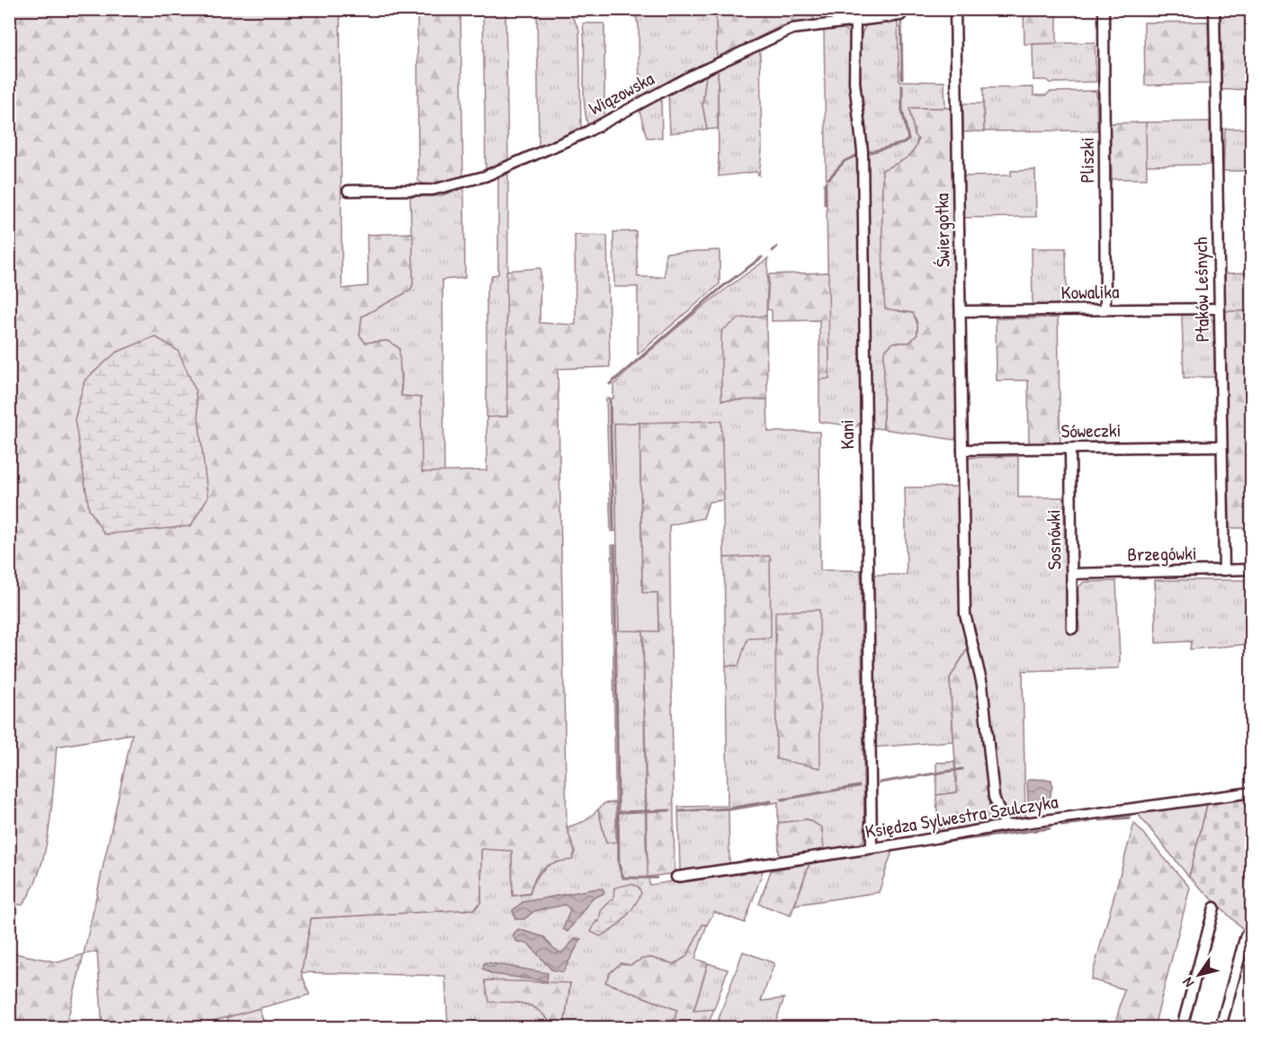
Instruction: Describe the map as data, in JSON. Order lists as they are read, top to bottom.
{
  "streets": {
    "street": [
      "Wiązowska",
      "Pliszki",
      "Świergotka",
      "Ptaków Leśnych",
      "Kowalika",
      "Sóweczki",
      "Kani",
      "Sosnówki",
      "Brzegówki",
      "Księdza Sylwestra Szulczyka"
    ]
  },
  "crossings": [
    ["Wiązowska", "Kani"],
    ["Pliszki", "Kowalika"],
    ["Świergotka", "Kowalika"],
    ["Świergotka", "Sóweczki"],
    ["Świergotka", "Księdza Sylwestra Szulczyka"],
    ["Ptaków Leśnych", "Kowalika"],
    ["Ptaków Leśnych", "Sóweczki"],
    ["Ptaków Leśnych", "Brzegówki"],
    ["Sóweczki", "Sosnówki"],
    ["Kani", "Księdza Sylwestra Szulczyka"],
    ["Sosnówki", "Brzegówki"]
  ],
  "north": "bottom left"
}
